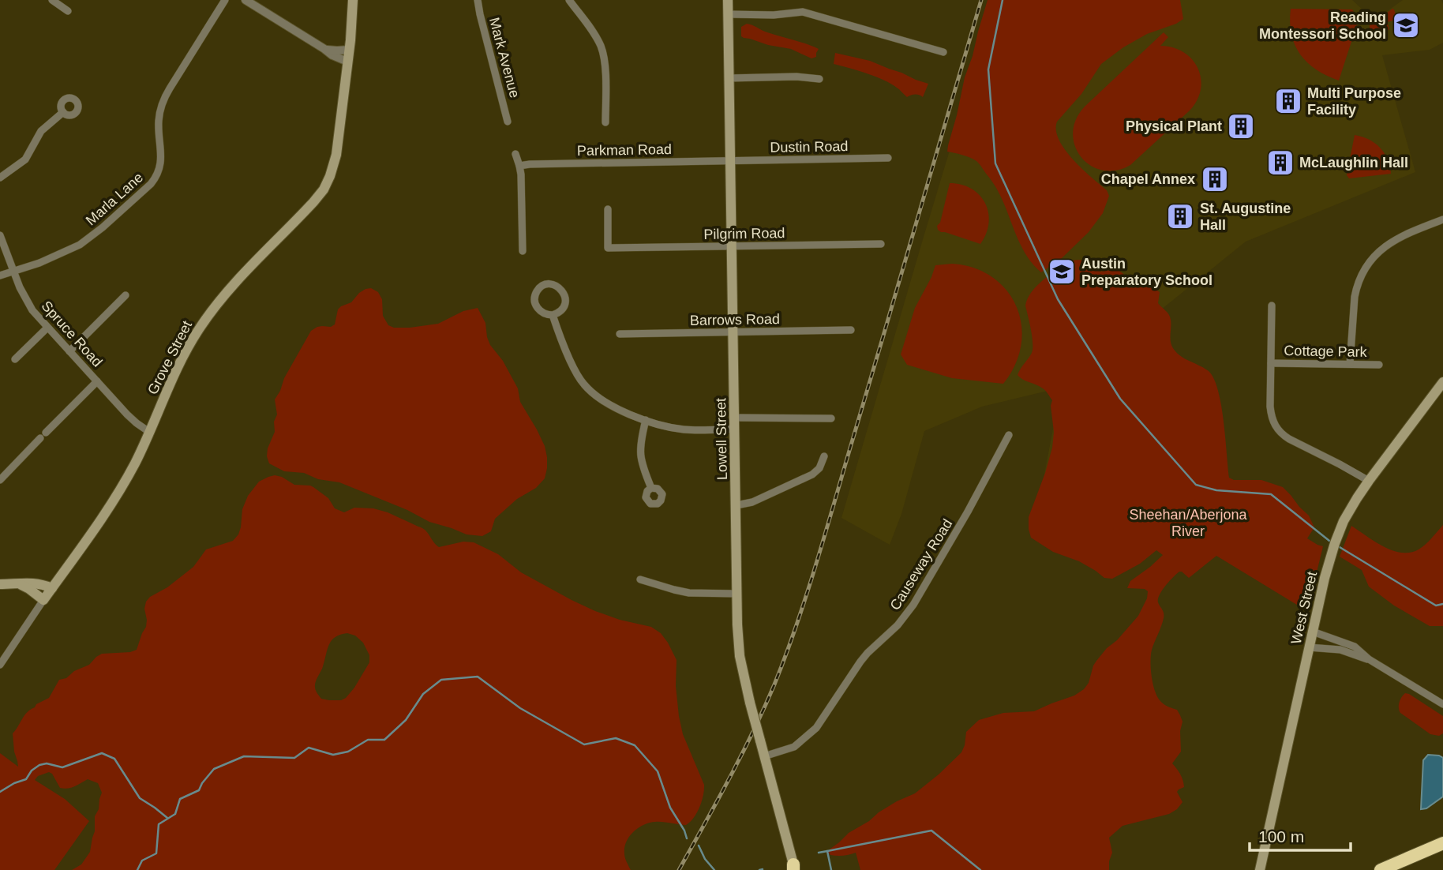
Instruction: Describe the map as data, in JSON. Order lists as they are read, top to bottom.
{
  "streets": {
    "main road": ["Grove Street", "Lowell Street", "West Street"],
    "street": [
      "Mark Avenue",
      "Dustin Road",
      "Parkman Road",
      "Marla Lane",
      "Pilgrim Road",
      "Barrows Road",
      "Spruce Road",
      "Cottage Park",
      "Causeway Road"
    ]
  },
  "crossings": [
    ["Dustin Road", "Parkman Road"],
    ["Dustin Road", "Lowell Street"],
    ["Parkman Road", "Lowell Street"],
    ["Marla Lane", "Spruce Road"],
    ["Pilgrim Road", "Lowell Street"],
    ["Barrows Road", "Lowell Street"],
    ["Spruce Road", "Grove Street"],
    ["Lowell Street", "Causeway Road"]
  ],
  "parks": ["Sheehan/Aberjona River"],
  "places": {
    "school or university": ["Reading Montessori School", "Austin Preparatory School"],
    "building": [
      "Multi Purpose Facility",
      "Physical Plant",
      "McLaughlin Hall",
      "Chapel Annex",
      "St. Augustine Hall"
    ]
  },
  "scale_bar": "100 m"
}
